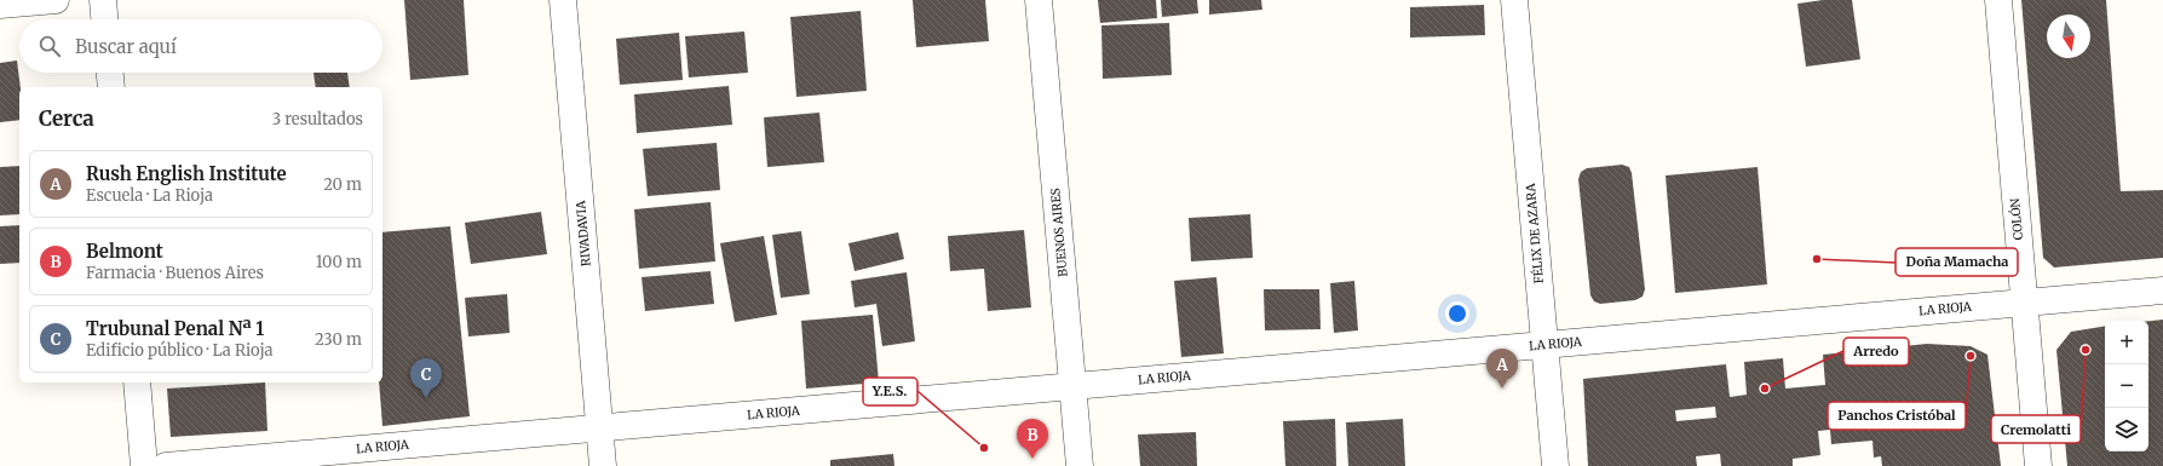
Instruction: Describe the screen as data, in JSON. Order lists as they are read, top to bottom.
{
  "streets": {
    "street": [
      "COLÓN",
      "BUENOS AIRES",
      "RIVADAVIA",
      "FÉLIX DE AZARA",
      "LA RIOJA"
    ]
  },
  "crossings": [
    ["COLÓN", "LA RIOJA"],
    ["BUENOS AIRES", "LA RIOJA"],
    ["RIVADAVIA", "LA RIOJA"],
    ["FÉLIX DE AZARA", "LA RIOJA"]
  ],
  "places": [
    "Doña Mamacha",
    "Cremolatti",
    "Panchos Cristóbal",
    "Arredo",
    "Y.E.S."
  ],
  "north": "bottom",
  "page": {
    "search": "Buscar aquí",
    "heading": ["Cerca", "3 resultados"],
    "list": [
      {
        "mark": "A",
        "name": "Rush English Institute",
        "note": "Escuela · La Rioja",
        "value": "20 m"
      },
      {
        "mark": "B",
        "name": "Belmont",
        "note": "Farmacia · Buenos Aires",
        "value": "100 m"
      },
      {
        "mark": "C",
        "name": "Trubunal Penal Nª 1",
        "note": "Edificio público · La Rioja",
        "value": "230 m"
      }
    ],
    "map_buttons": ["+", "−"],
    "pins": ["A", "C", "B"]
  }
}
